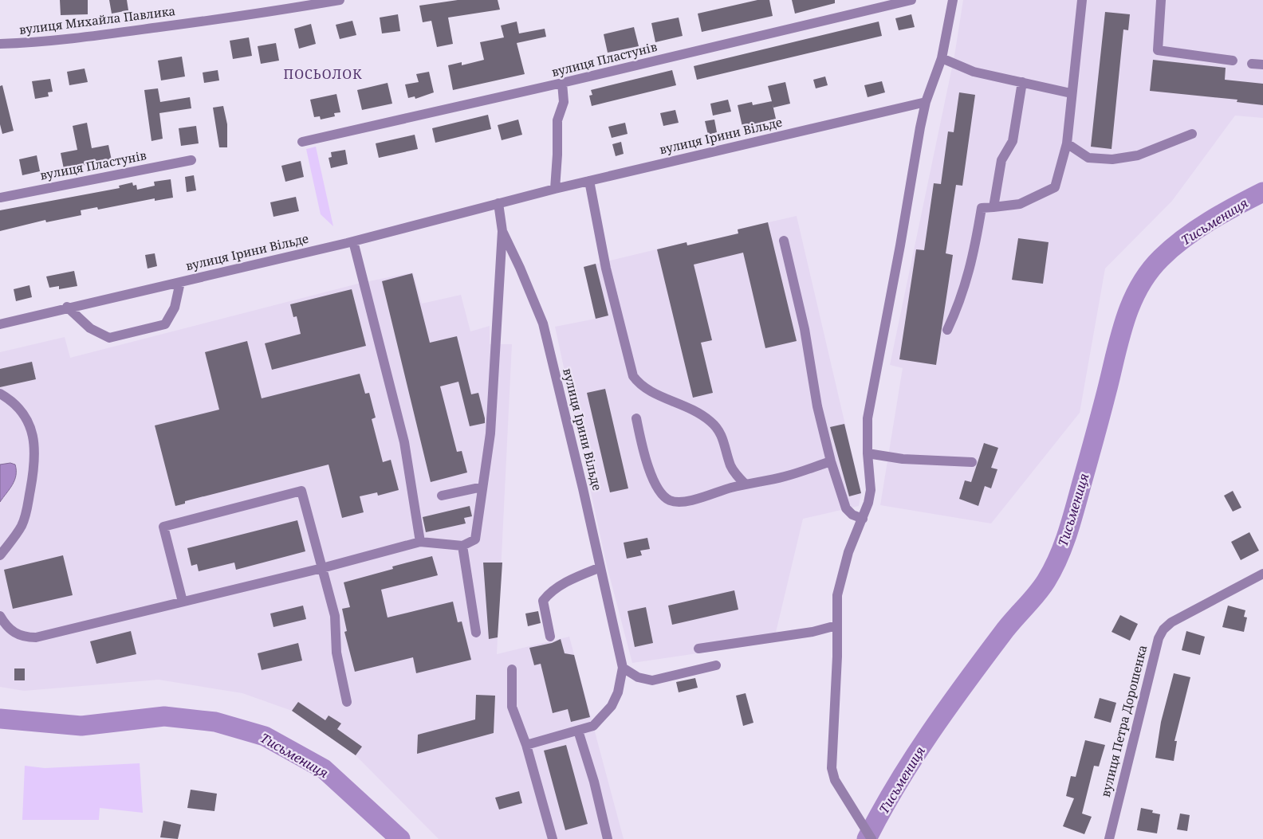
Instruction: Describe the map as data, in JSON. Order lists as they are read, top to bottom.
{
  "streets": {
    "street": [
      "вулиця Михайла Павлика",
      "вулиця Пластунів",
      "вулиця Ірини Вільде",
      "вулиця Петра Дорошенка"
    ]
  },
  "districts": ["ПОСЬОЛОК"],
  "water": ["Тисьмениця"]
}
